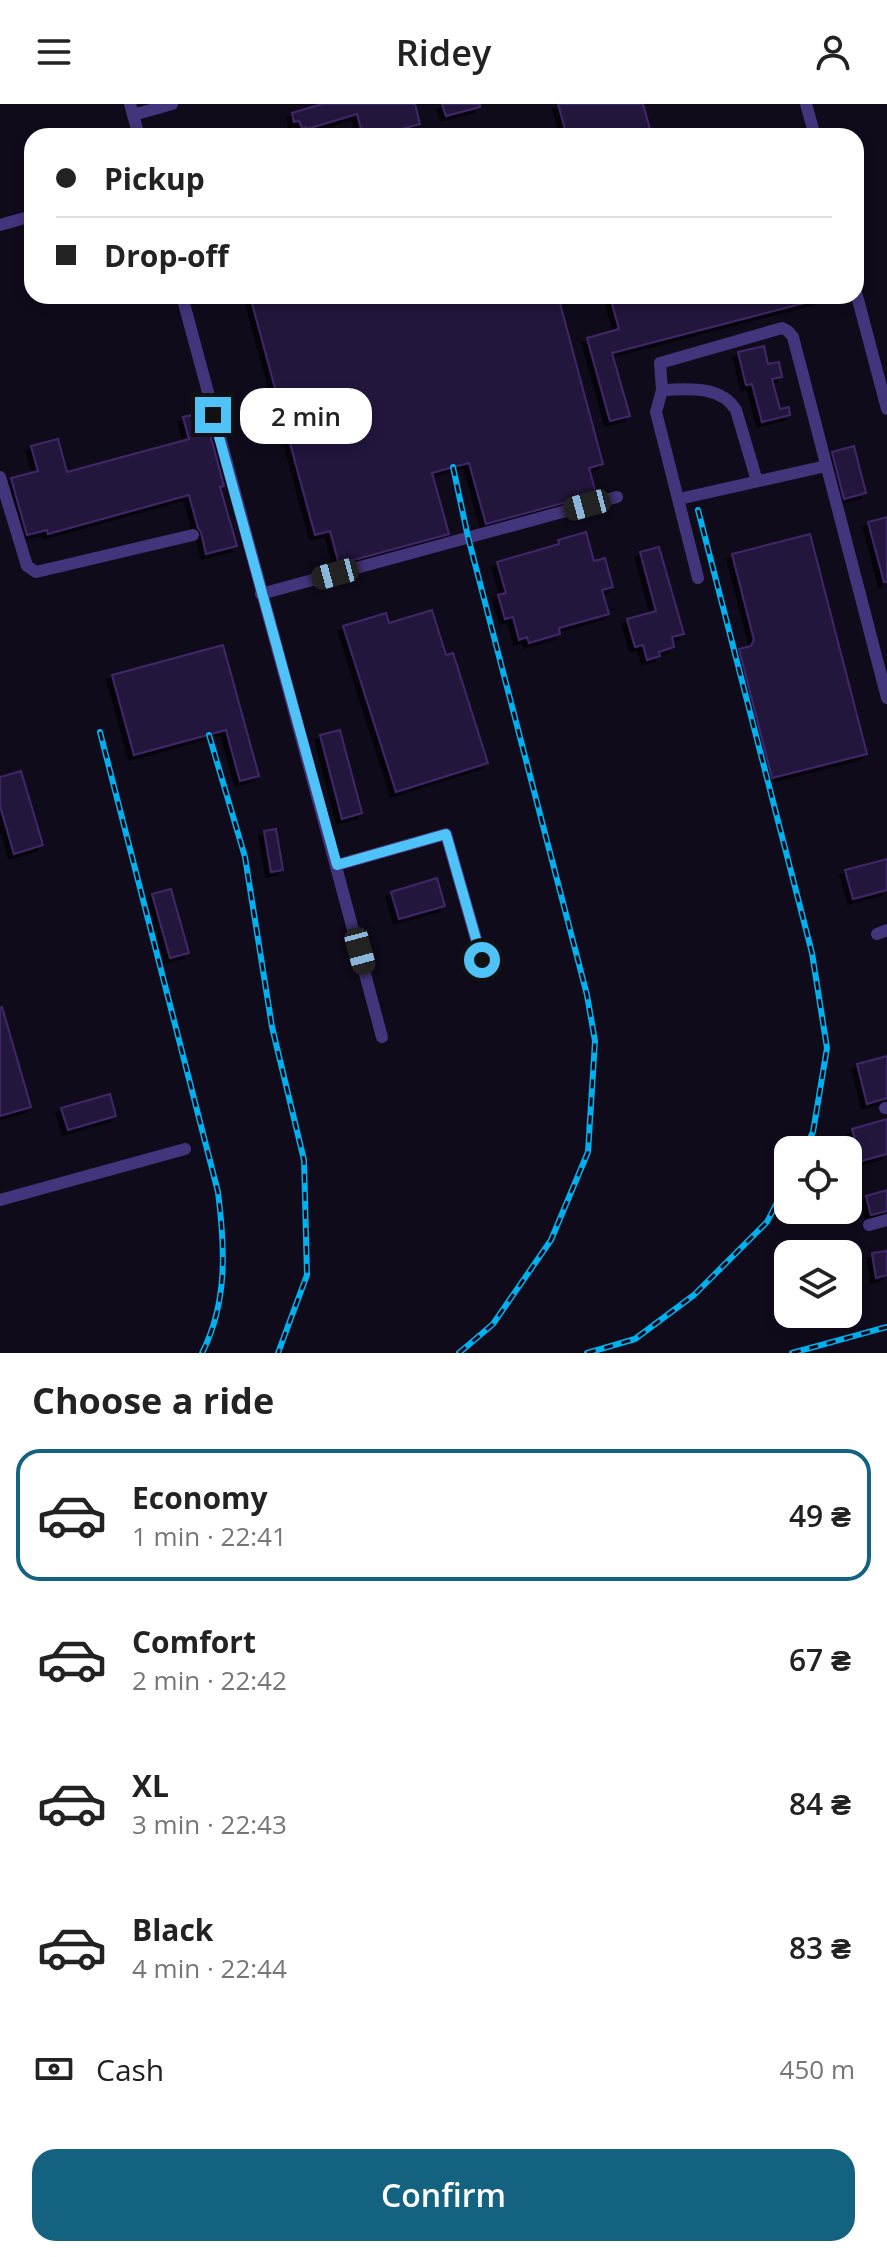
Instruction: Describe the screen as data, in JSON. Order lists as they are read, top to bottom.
{
  "page": {
    "header": "Ridey",
    "banner": ["Pickup", "Drop-off"],
    "bubble": "2 min",
    "heading": "Choose a ride",
    "list": [
      {
        "name": "Economy",
        "note": "1 min · 22:41",
        "value": "49 ₴"
      },
      {
        "name": "Comfort",
        "note": "2 min · 22:42",
        "value": "67 ₴"
      },
      {
        "name": "XL",
        "note": "3 min · 22:43",
        "value": "84 ₴"
      },
      {
        "name": "Black",
        "note": "4 min · 22:44",
        "value": "83 ₴"
      }
    ],
    "pay": ["Cash", "450 m"],
    "buttons": "Confirm"
  }
}
